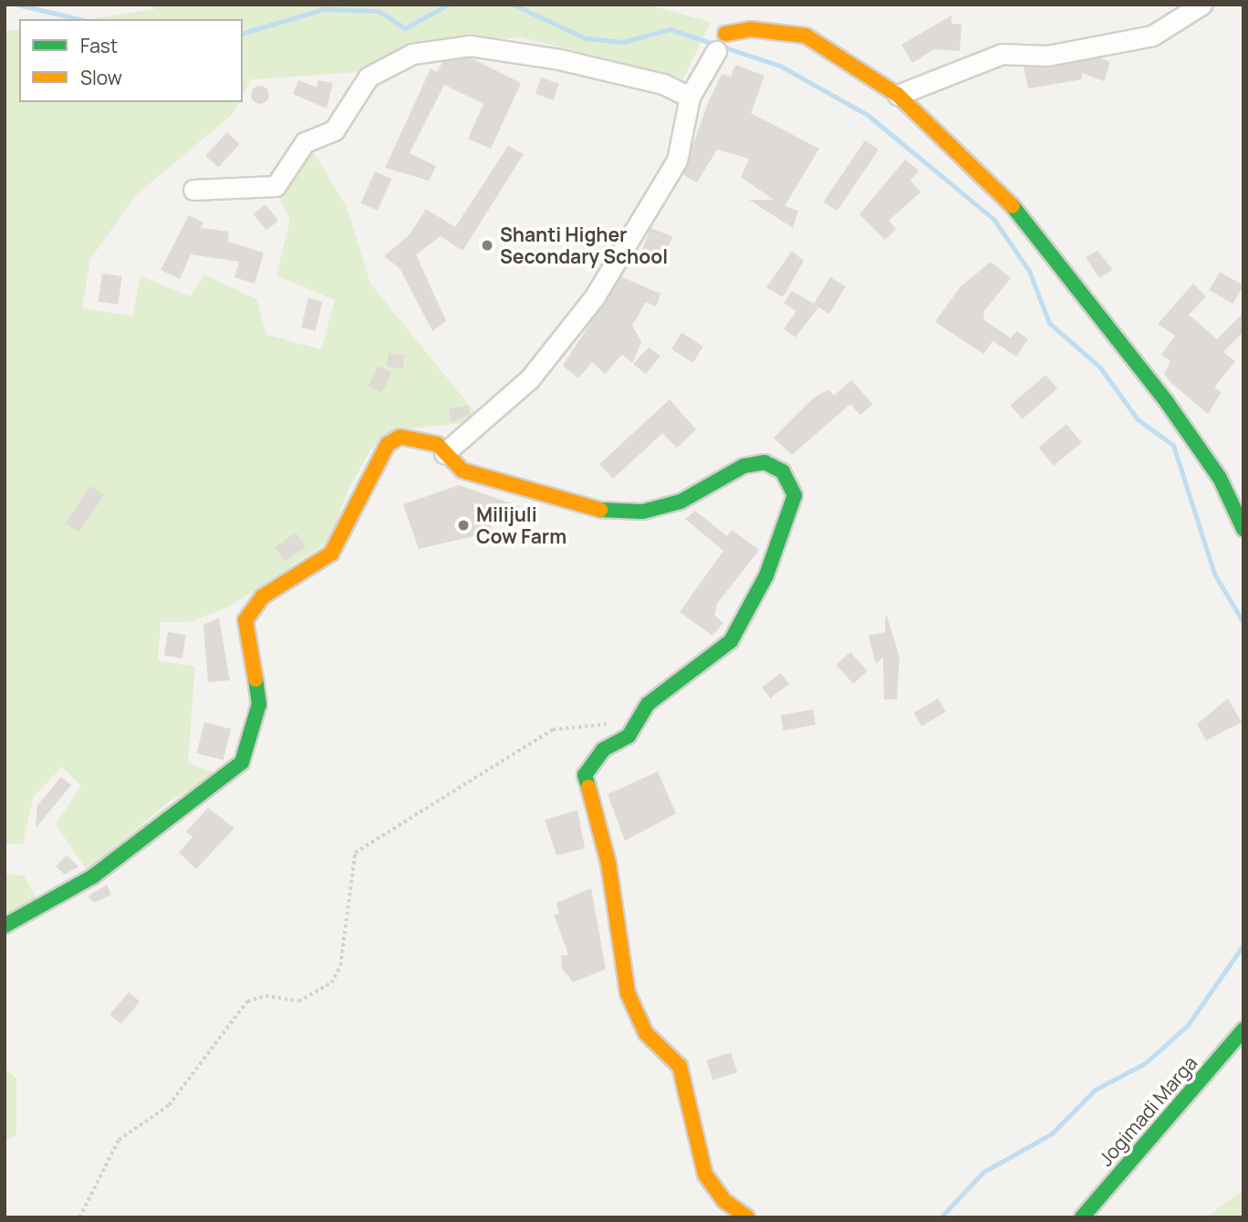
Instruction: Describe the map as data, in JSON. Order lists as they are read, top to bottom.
{
  "streets": {
    "street": ["Jogimadi Marga"]
  },
  "places": ["Shanti Higher Secondary School", "Milijuli Cow Farm"],
  "legend": ["Fast", "Slow"]
}
